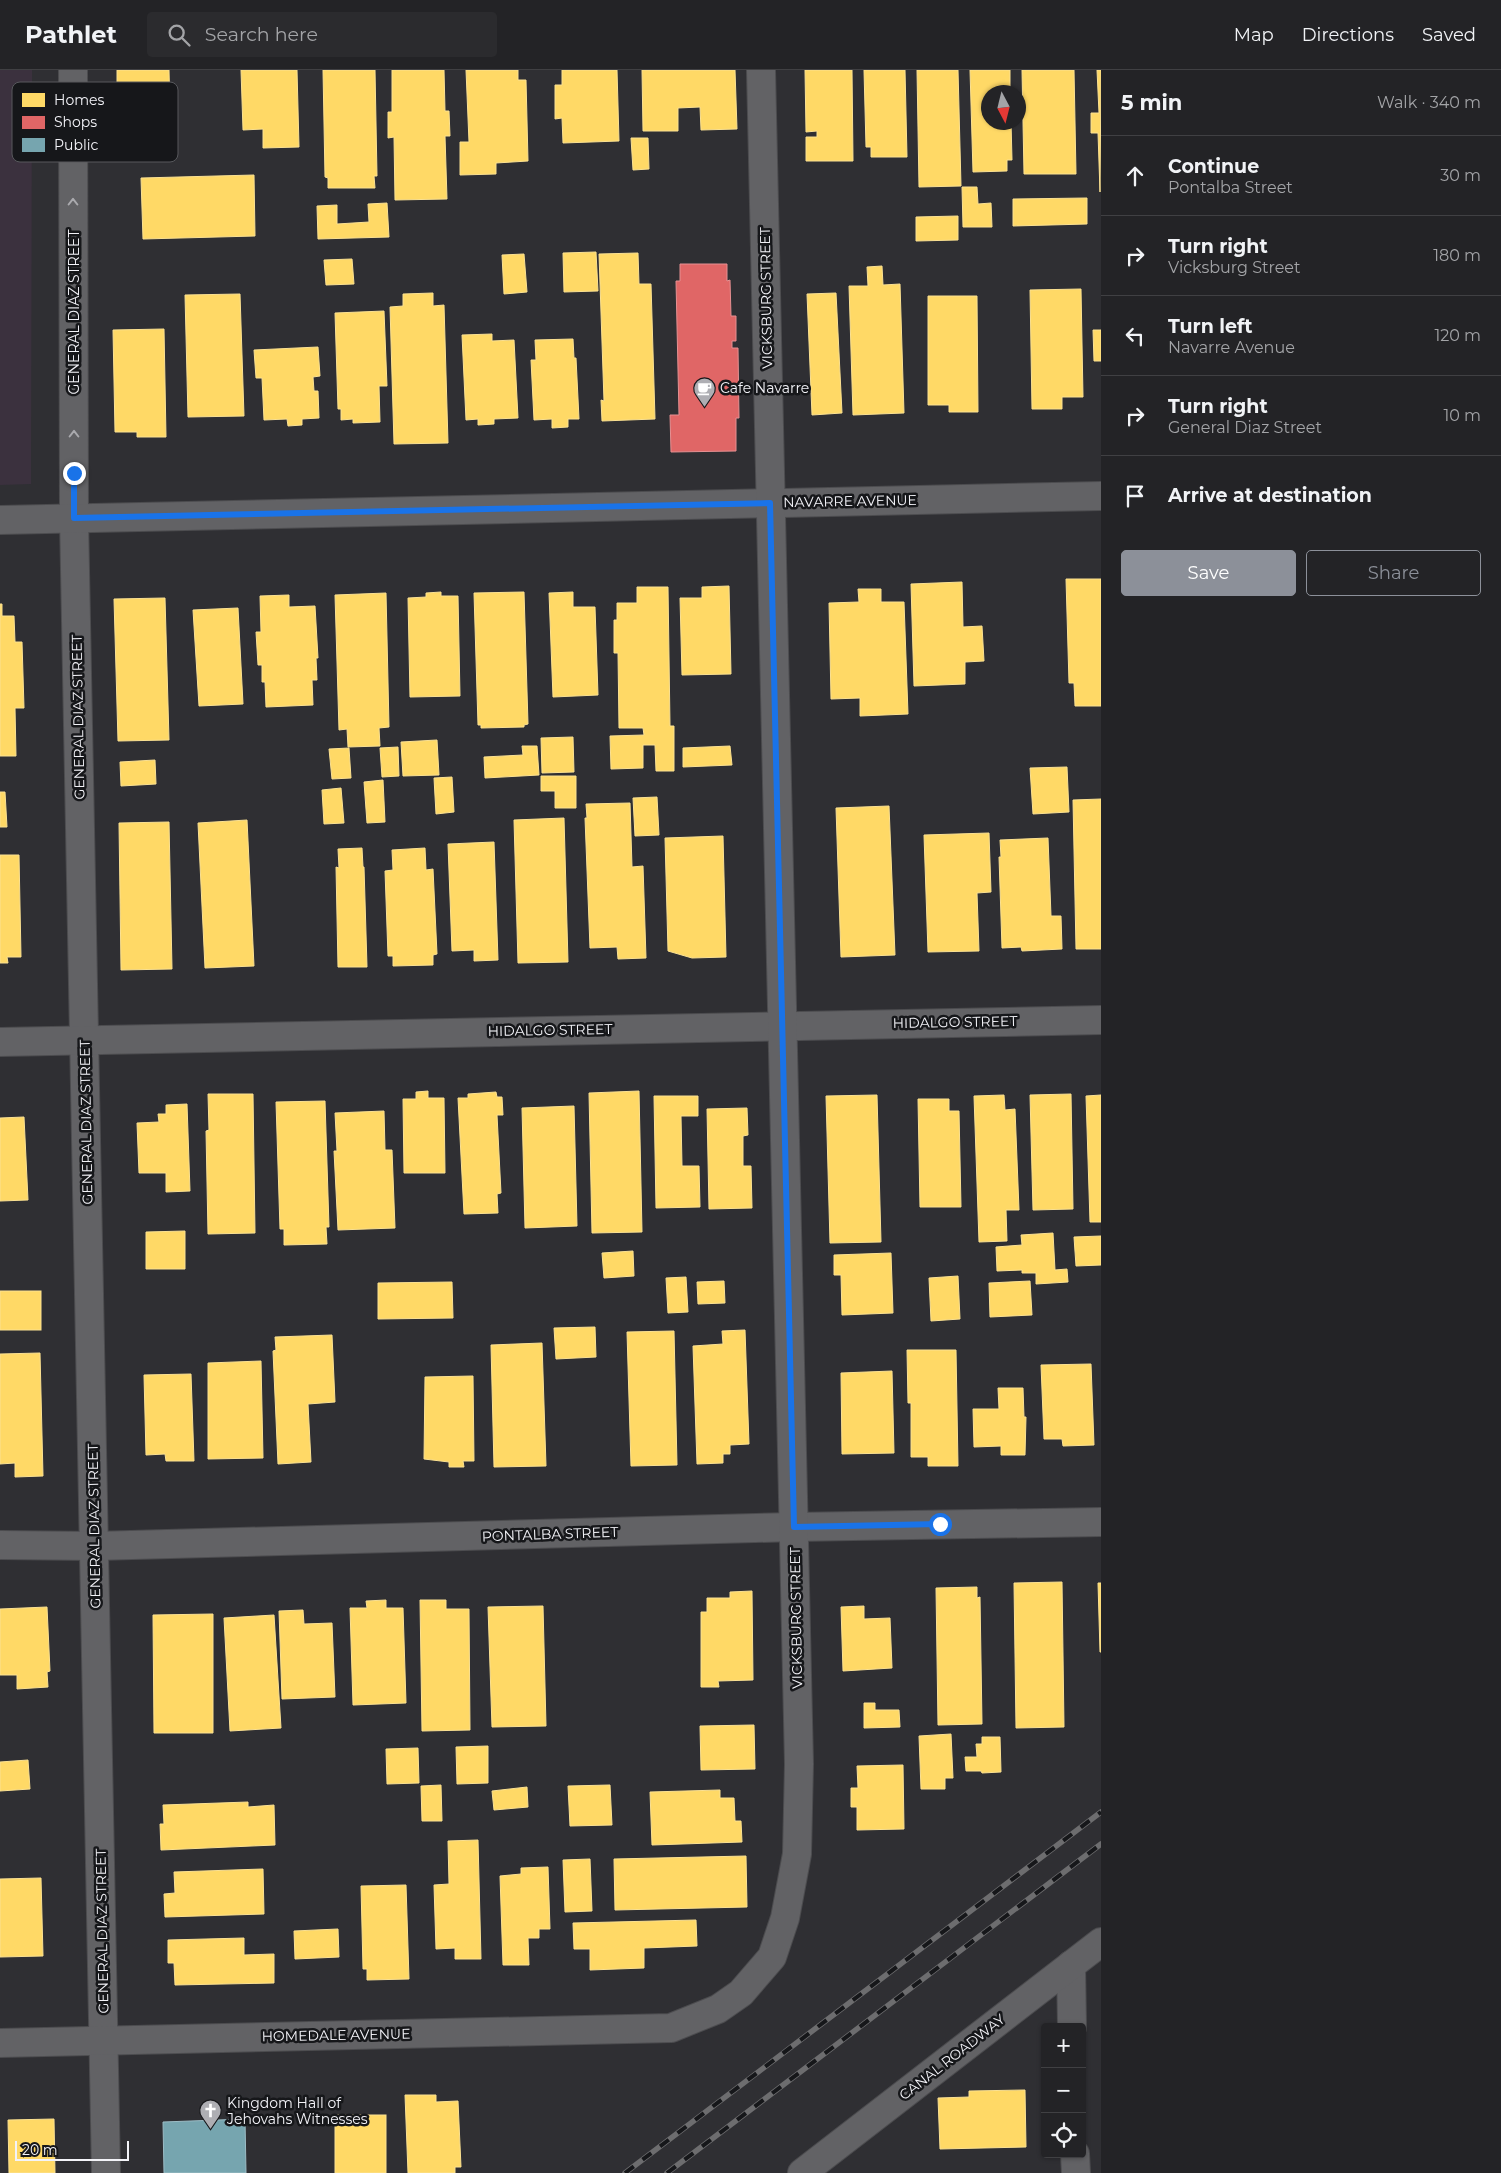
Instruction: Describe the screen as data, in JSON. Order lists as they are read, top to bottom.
{
  "streets": {
    "street": [
      "VICKSBURG STREET",
      "GENERAL DIAZ STREET",
      "NAVARRE AVENUE",
      "HIDALGO STREET",
      "PONTALBA STREET",
      "HOMEDALE AVENUE",
      "CANAL ROADWAY"
    ]
  },
  "crossings": [
    ["VICKSBURG STREET", "NAVARRE AVENUE"],
    ["VICKSBURG STREET", "HIDALGO STREET"],
    ["VICKSBURG STREET", "PONTALBA STREET"],
    ["VICKSBURG STREET", "HOMEDALE AVENUE"],
    ["GENERAL DIAZ STREET", "NAVARRE AVENUE"],
    ["GENERAL DIAZ STREET", "HIDALGO STREET"],
    ["GENERAL DIAZ STREET", "PONTALBA STREET"],
    ["GENERAL DIAZ STREET", "HOMEDALE AVENUE"]
  ],
  "places": {
    "cafe": ["Cafe Navarre"],
    "church": ["Kingdom Hall of Jehovahs Witnesses"]
  },
  "legend": ["Homes", "Shops", "Public"],
  "scale_bar": "20 m",
  "north": "bottom",
  "page": {
    "header": "Pathlet",
    "search": "Search here",
    "nav": ["Map", "Directions", "Saved"],
    "heading": ["5 min", "Walk · 340 m"],
    "list": [
      ["Continue", "Pontalba Street", "30 m"],
      ["Turn right", "Vicksburg Street", "180 m"],
      ["Turn left", "Navarre Avenue", "120 m"],
      ["Turn right", "General Diaz Street", "10 m"],
      "Arrive at destination"
    ],
    "buttons": ["Save", "Share"],
    "map_buttons": ["+", "−"],
    "scale": "20 m"
  }
}
